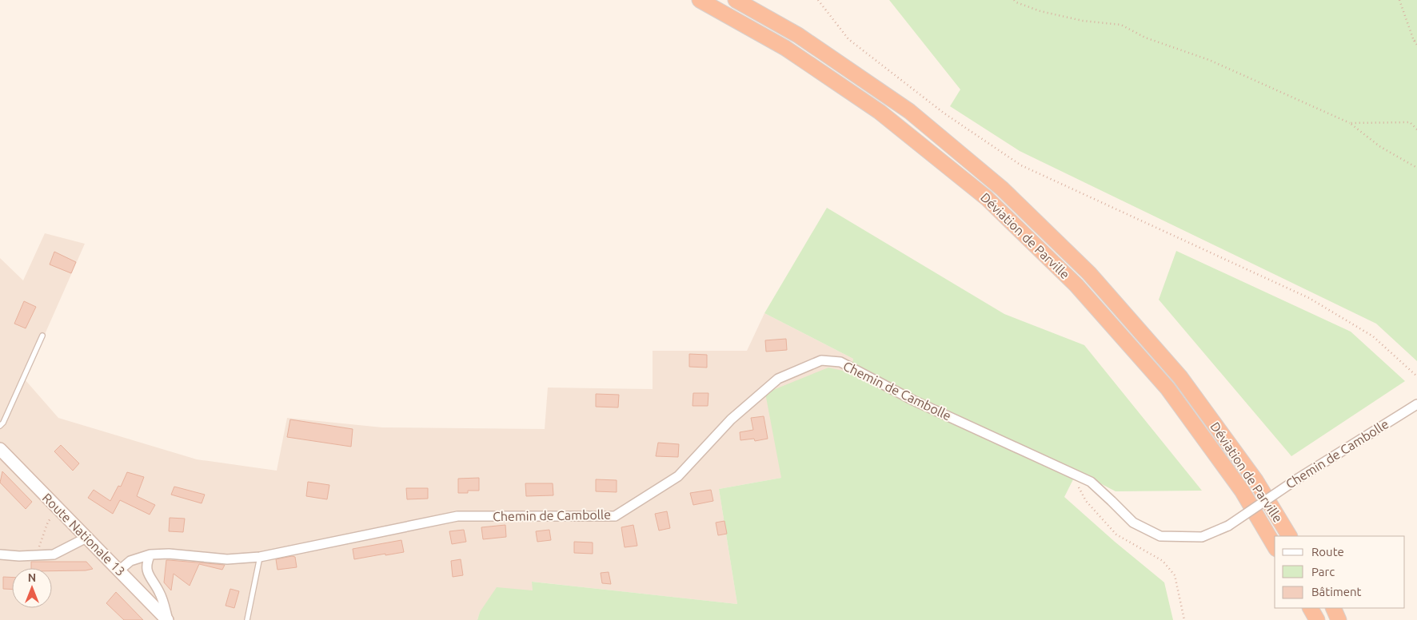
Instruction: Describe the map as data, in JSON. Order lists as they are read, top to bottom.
{
  "streets": {
    "highway": ["Déviation de Parville"],
    "main road": ["Route Nationale 13"],
    "street": ["Chemin de Cambolle"]
  },
  "crossings": [
    ["Chemin de Cambolle", "Route Nationale 13"]
  ],
  "legend": ["Route", "Parc", "Bâtiment"],
  "north": "top"
}
